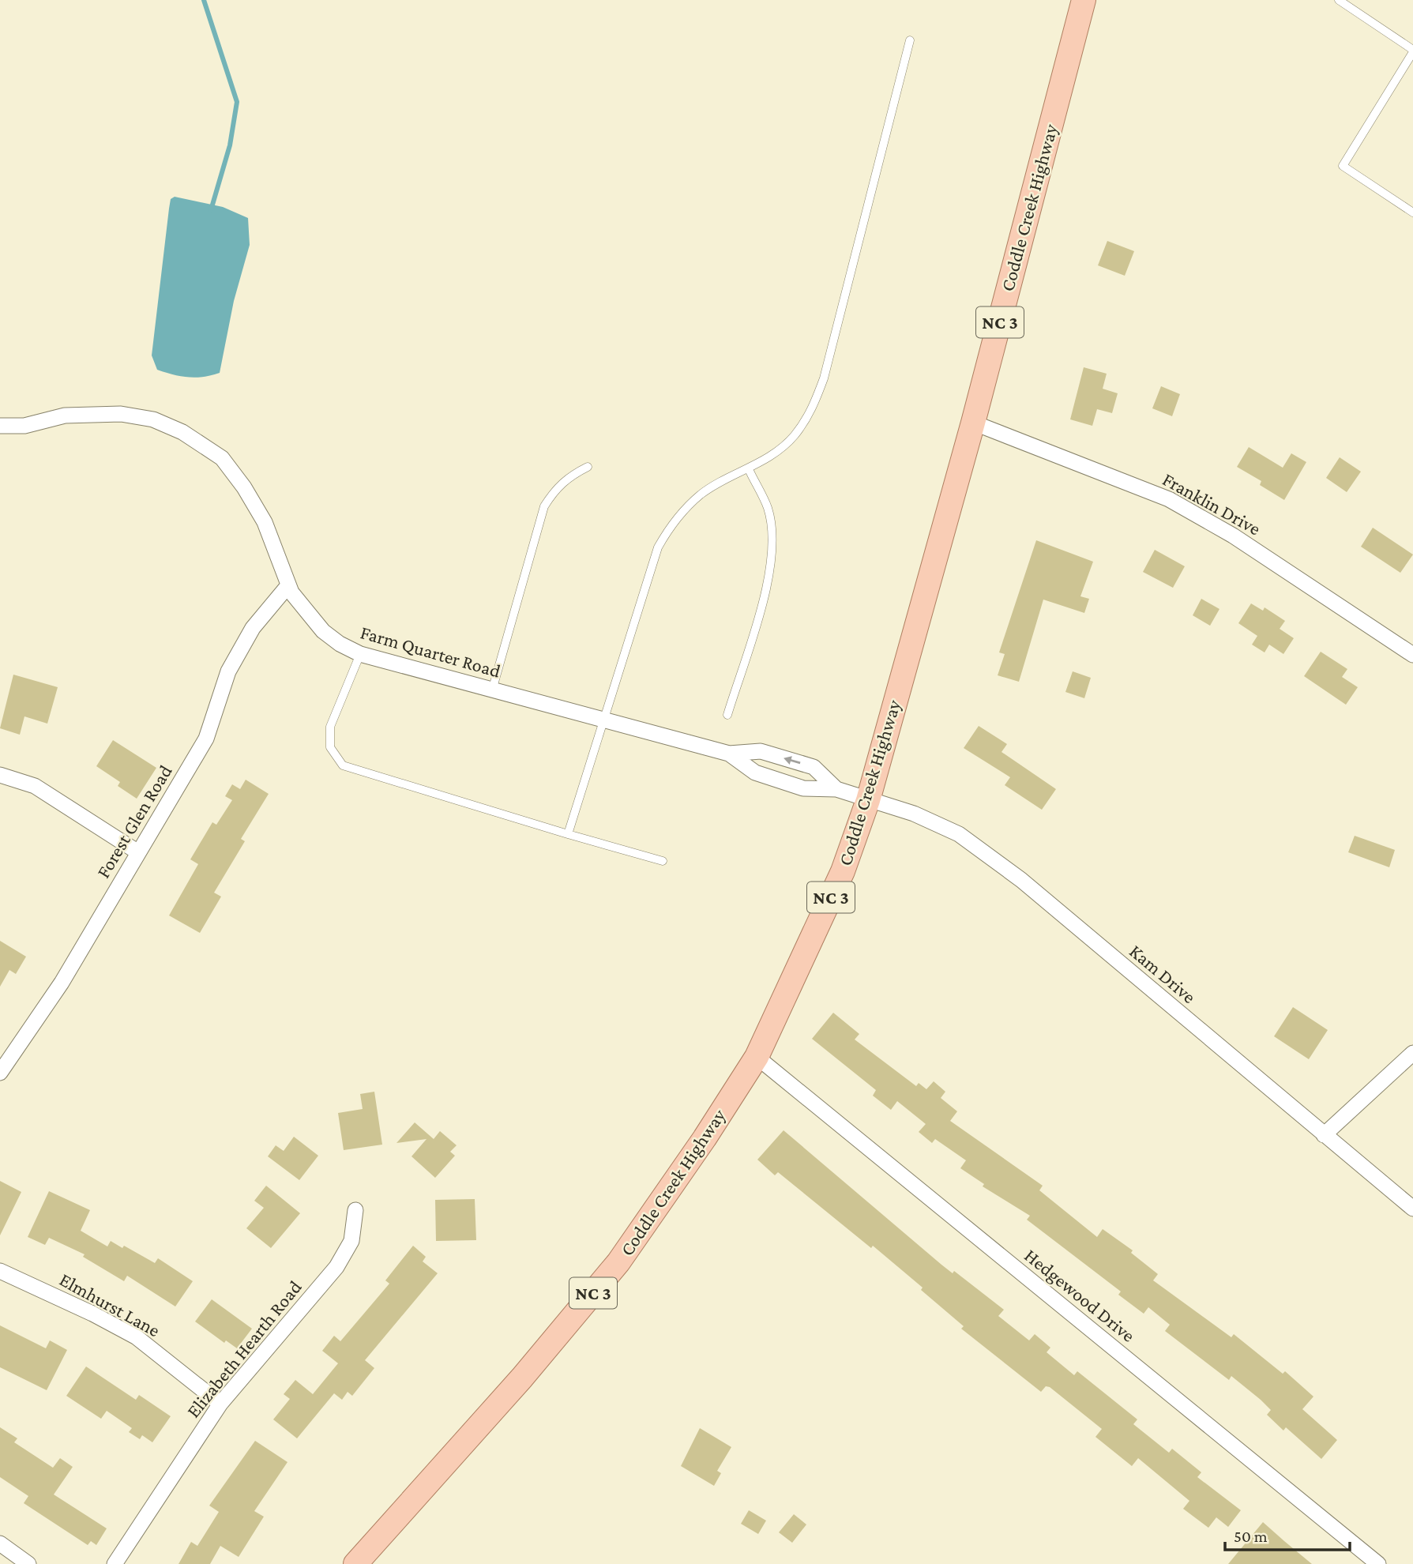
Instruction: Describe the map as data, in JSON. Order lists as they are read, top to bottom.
{
  "streets": {
    "main road": ["Coddle Creek Highway", "NC 3"],
    "street": [
      "Franklin Drive",
      "Farm Quarter Road",
      "Forest Glen Road",
      "Kam Drive",
      "Hedgewood Drive",
      "Elmhurst Lane",
      "Elizabeth Hearth Road"
    ]
  },
  "crossings": [
    ["Coddle Creek Highway", "Franklin Drive"],
    ["Coddle Creek Highway", "Farm Quarter Road"],
    ["Coddle Creek Highway", "Kam Drive"],
    ["Coddle Creek Highway", "Hedgewood Drive"],
    ["Farm Quarter Road", "Forest Glen Road"],
    ["Farm Quarter Road", "Kam Drive"],
    ["Elmhurst Lane", "Elizabeth Hearth Road"]
  ],
  "scale_bar": "50 m"
}
